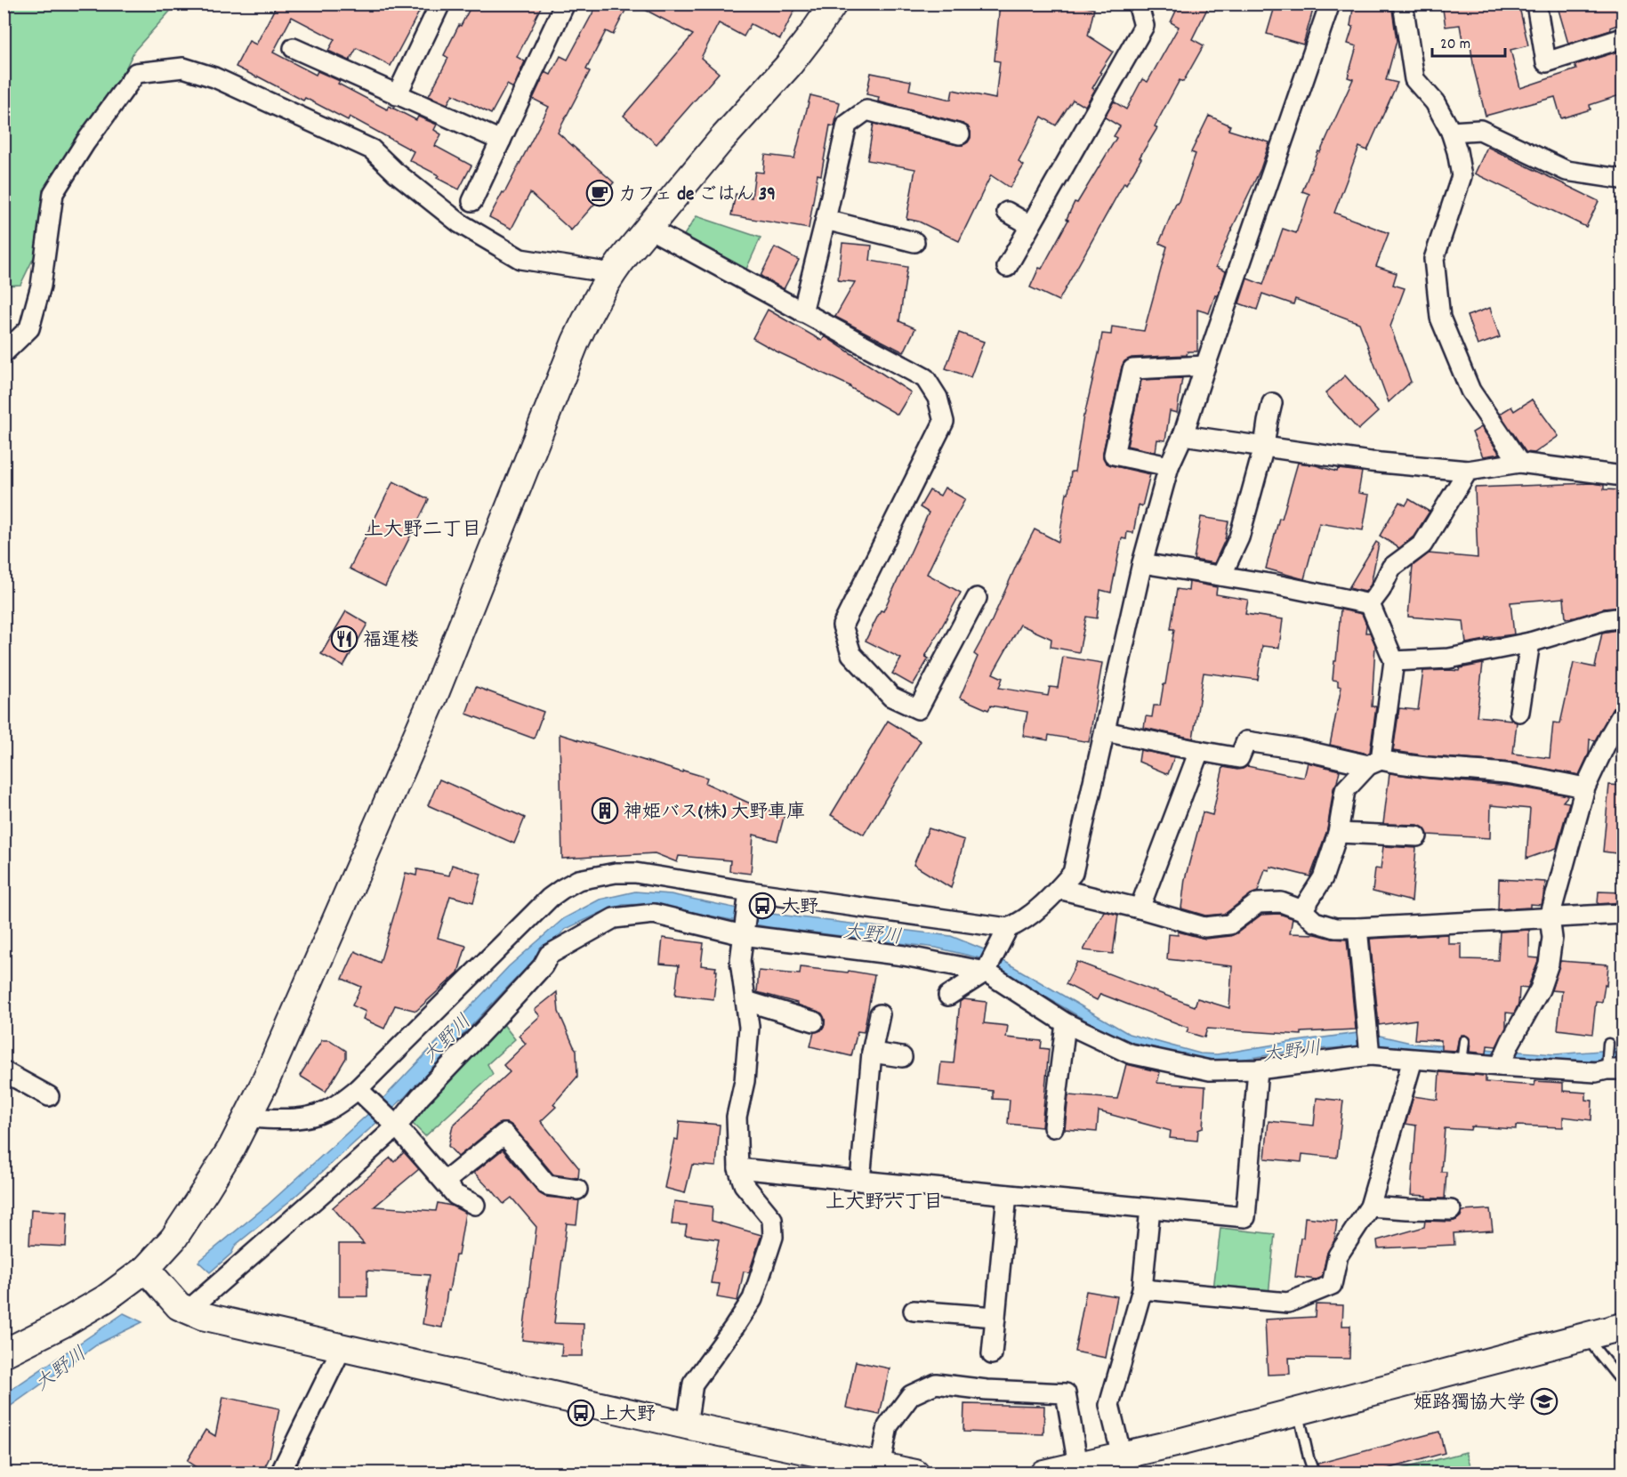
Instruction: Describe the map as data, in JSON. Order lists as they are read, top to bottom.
{
  "districts": ["上大野二丁目", "上大野六丁目"],
  "water": ["大野川"],
  "places": {
    "cafe": ["カフェ de ごはん 39"],
    "restaurant": ["福運楼"],
    "building": ["神姫バス(株) 大野車庫"],
    "bus stop": ["大野", "上大野"],
    "school or university": ["姫路獨協大学"]
  },
  "scale_bar": "20 m"
}
